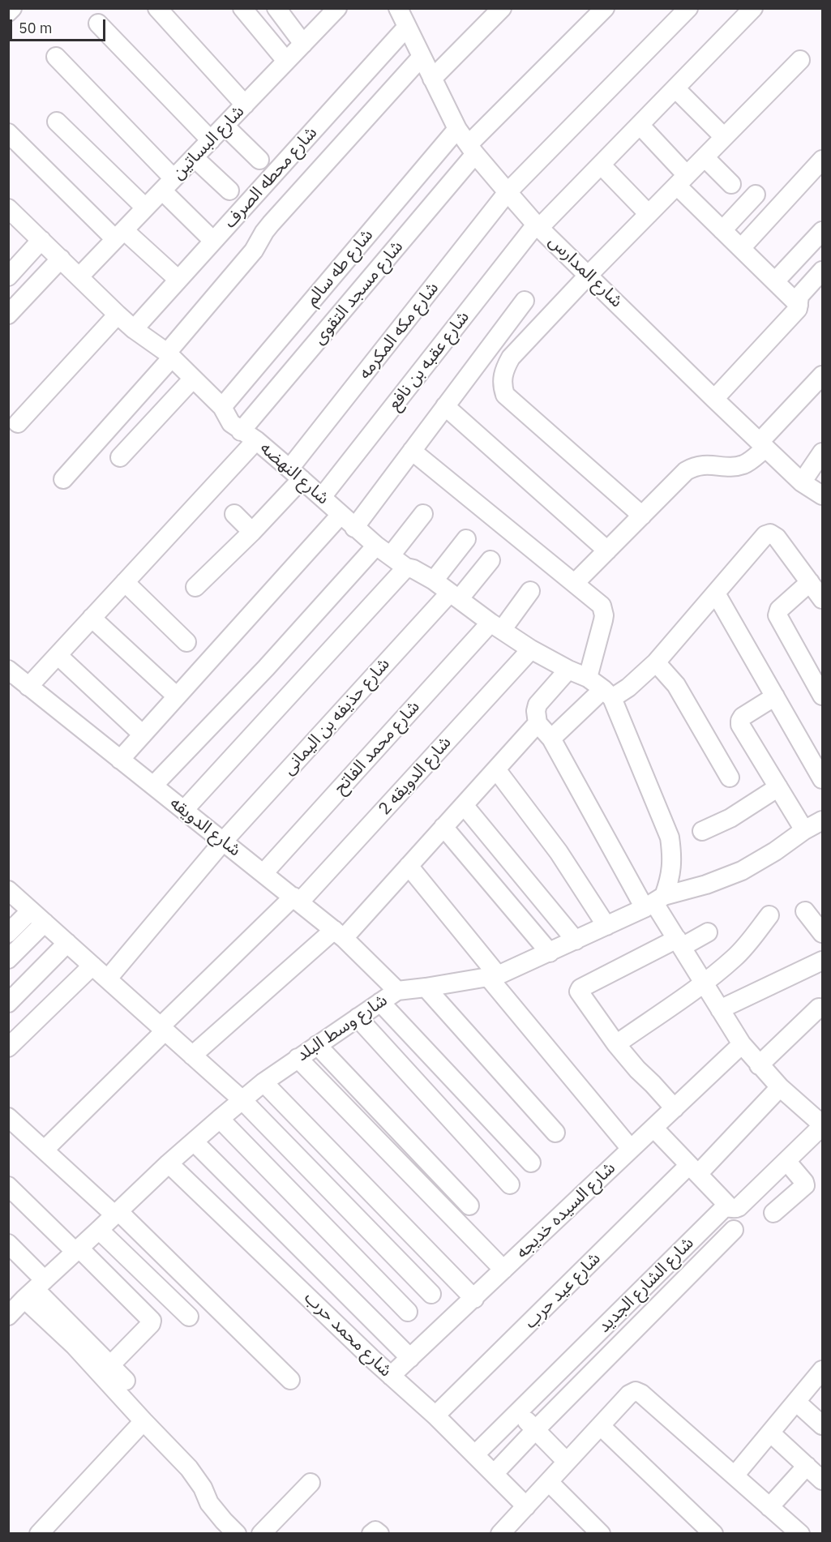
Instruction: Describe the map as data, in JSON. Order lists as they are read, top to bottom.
{
  "streets": {
    "street": [
      "شارع البساتين",
      "شارع محطه الصرف",
      "شارع طه سالم",
      "شارع المدارس",
      "شارع مسجد التقوى",
      "شارع مكه المكرمه",
      "شارع عقبه بن نافع",
      "شارع النهضه",
      "شارع حذيفه بن اليمانى",
      "شارع محمد الفاتح",
      "شارع الدويقه 2",
      "شارع الدويقه",
      "شارع وسط البلد",
      "شارع السيده خديجه",
      "شارع الشارع الجديد",
      "شارع عيد حرب",
      "شارع محمد حرب"
    ]
  },
  "crossings": [
    ["شارع البساتين", "شارع النهضه"],
    ["شارع محطه الصرف", "شارع المدارس"],
    ["شارع محطه الصرف", "شارع النهضه"],
    ["شارع طه سالم", "شارع المدارس"],
    ["شارع طه سالم", "شارع النهضه"],
    ["شارع المدارس", "شارع مسجد التقوى"],
    ["شارع المدارس", "شارع مكه المكرمه"],
    ["شارع المدارس", "شارع عقبه بن نافع"],
    ["شارع مسجد التقوى", "شارع النهضه"],
    ["شارع مسجد التقوى", "شارع الدويقه"],
    ["شارع مكه المكرمه", "شارع النهضه"],
    ["شارع عقبه بن نافع", "شارع النهضه"],
    ["شارع النهضه", "شارع حذيفه بن اليمانى"],
    ["شارع النهضه", "شارع محمد الفاتح"],
    ["شارع النهضه", "شارع الدويقه 2"],
    ["شارع حذيفه بن اليمانى", "شارع الدويقه"],
    ["شارع محمد الفاتح", "شارع الدويقه"],
    ["شارع الدويقه 2", "شارع الدويقه"],
    ["شارع الدويقه", "شارع وسط البلد"],
    ["شارع وسط البلد", "شارع محمد حرب"],
    ["شارع السيده خديجه", "شارع محمد حرب"],
    ["شارع الشارع الجديد", "شارع محمد حرب"],
    ["شارع عيد حرب", "شارع محمد حرب"]
  ],
  "scale_bar": "50 m"
}
